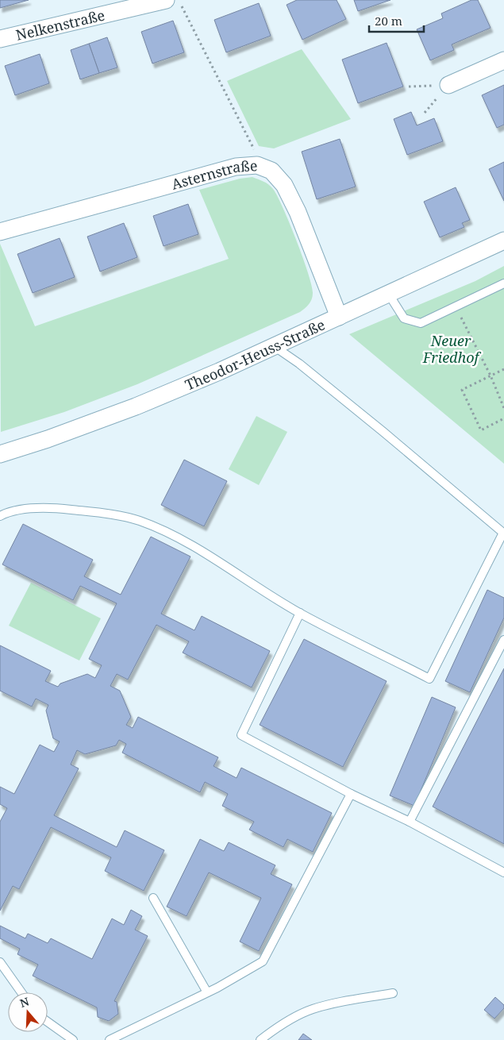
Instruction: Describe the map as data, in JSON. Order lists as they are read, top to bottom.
{
  "streets": {
    "street": ["Nelkenstraße", "Asternstraße", "Theodor-Heuss-Straße"]
  },
  "crossings": [
    ["Asternstraße", "Theodor-Heuss-Straße"]
  ],
  "parks": ["Neuer Friedhof"],
  "scale_bar": "20 m",
  "north": "top"
}
